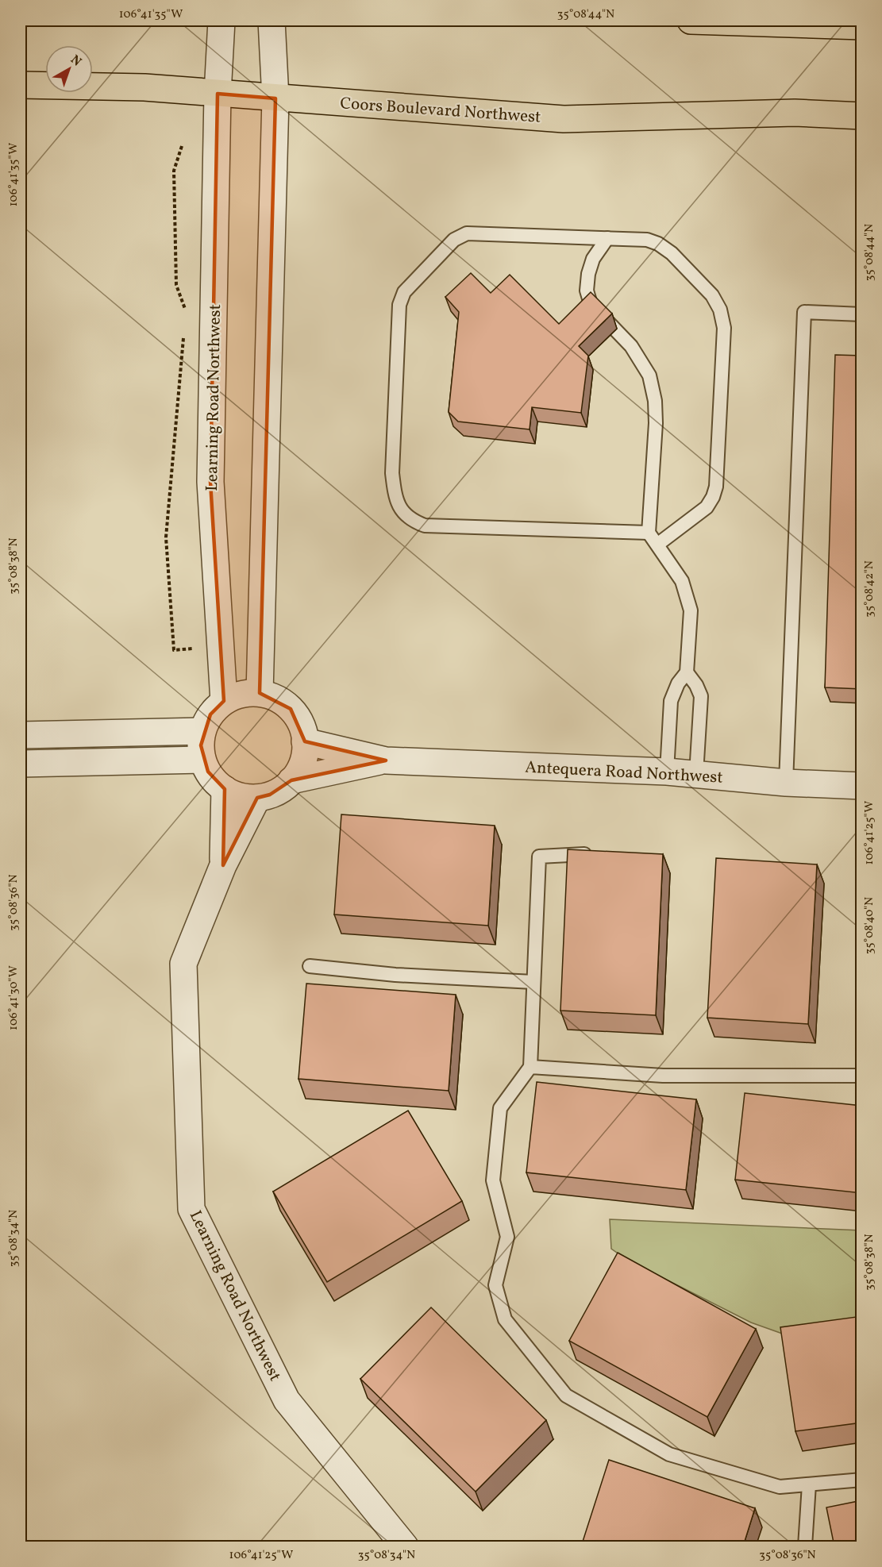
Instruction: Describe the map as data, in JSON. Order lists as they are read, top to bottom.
{
  "streets": {
    "main road": ["Coors Boulevard Northwest"],
    "street": ["Learning Road Northwest", "Antequera Road Northwest"]
  },
  "crossings": [
    ["Coors Boulevard Northwest", "Learning Road Northwest"],
    ["Learning Road Northwest", "Antequera Road Northwest"]
  ],
  "north": "top right",
  "coordinates": [
    "106°41'35\"W",
    "35°08'44\"N",
    "35°08'38\"N",
    "35°08'42\"N",
    "106°41'25\"W",
    "35°08'36\"N",
    "35°08'40\"N",
    "106°41'30\"W",
    "35°08'34\"N"
  ]
}
